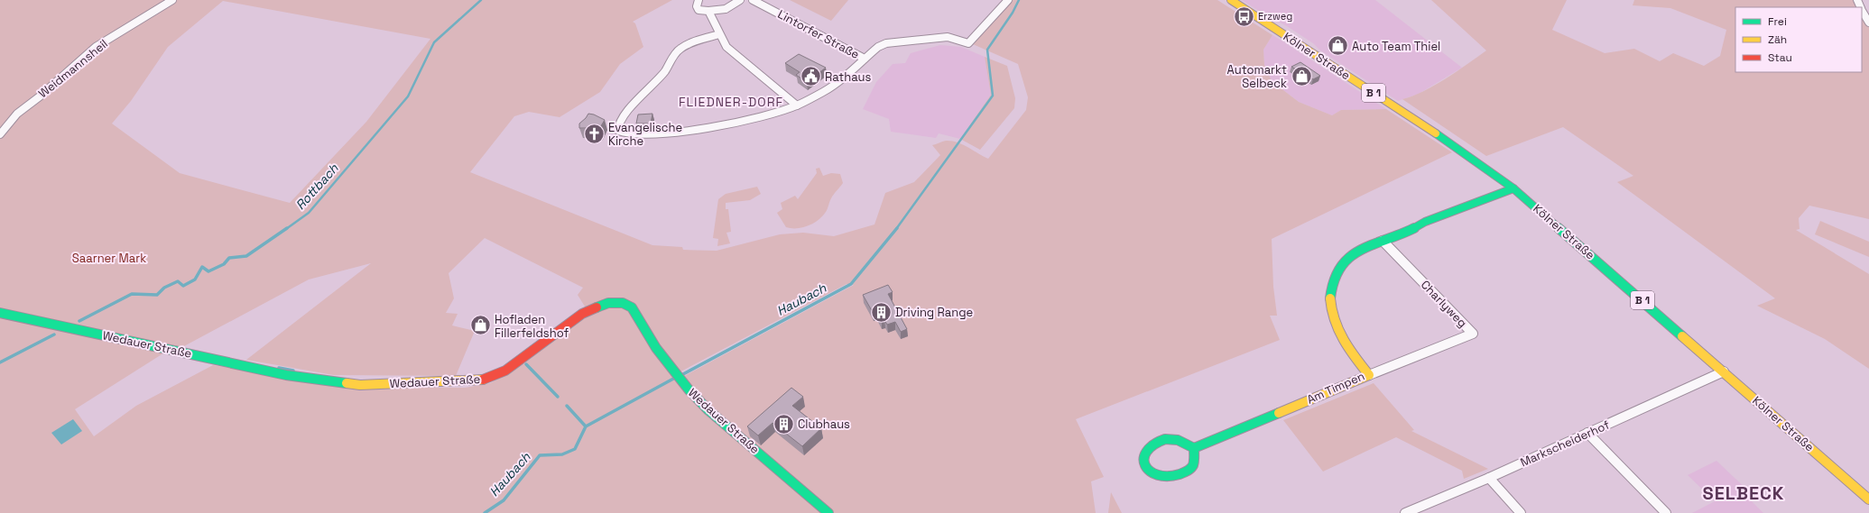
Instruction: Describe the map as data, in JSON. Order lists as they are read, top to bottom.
{
  "streets": {
    "street": [
      "Lintorfer Straße",
      "Kölner Straße",
      "Weidmannsheil",
      "B 1",
      "Charlyweg",
      "Wedauer Straße",
      "Am Timpen",
      "Markscheiderhof"
    ]
  },
  "crossings": [
    ["Kölner Straße", "Am Timpen"],
    ["Kölner Straße", "Markscheiderhof"],
    ["Charlyweg", "Am Timpen"]
  ],
  "districts": ["FLIEDNER-DORF", "SELBECK"],
  "water": ["Rottbach", "Haubach"],
  "parks": ["Saarner Mark"],
  "places": {
    "bus stop": ["Erzweg"],
    "shop": ["Auto Team Thiel", "Automarkt Selbeck", "Hofladen Fillerfeldshof"],
    "public building": ["Rathaus"],
    "church": ["Evangelische Kirche"],
    "building": ["Driving Range", "Clubhaus"]
  },
  "legend": ["Frei", "Zäh", "Stau"]
}
